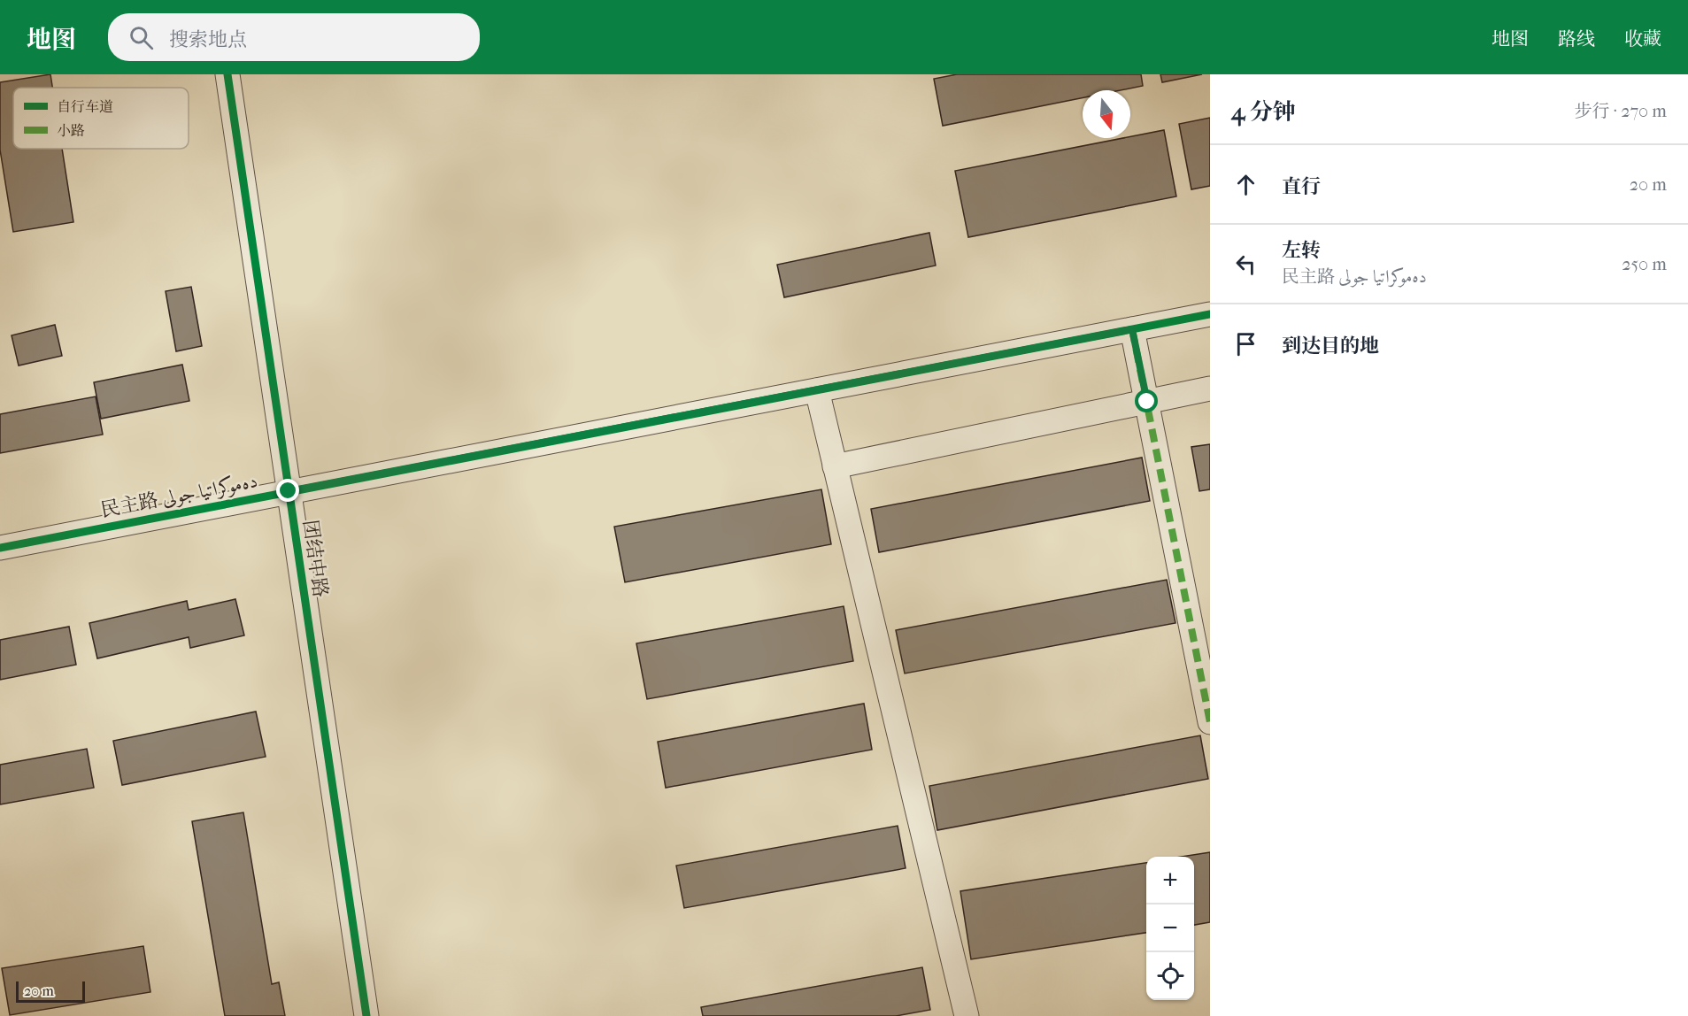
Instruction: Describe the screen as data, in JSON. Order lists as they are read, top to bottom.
{
  "streets": {
    "street": ["民主路 دەموكراتيا جولى", "团结中路"]
  },
  "crossings": [
    ["民主路 دەموكراتيا جولى", "团结中路"]
  ],
  "legend": ["自行车道", "小路"],
  "scale_bar": "20 m",
  "north": "bottom",
  "page": {
    "header": "地图",
    "search": "搜索地点",
    "nav": ["地图", "路线", "收藏"],
    "heading": ["4 分钟", "步行 · 270 m"],
    "list": [
      ["直行", "20 m"],
      ["左转", "民主路 دەموكراتيا جولى", "250 m"],
      "到达目的地"
    ],
    "map_buttons": ["+", "−"],
    "scale": "20 m"
  }
}
